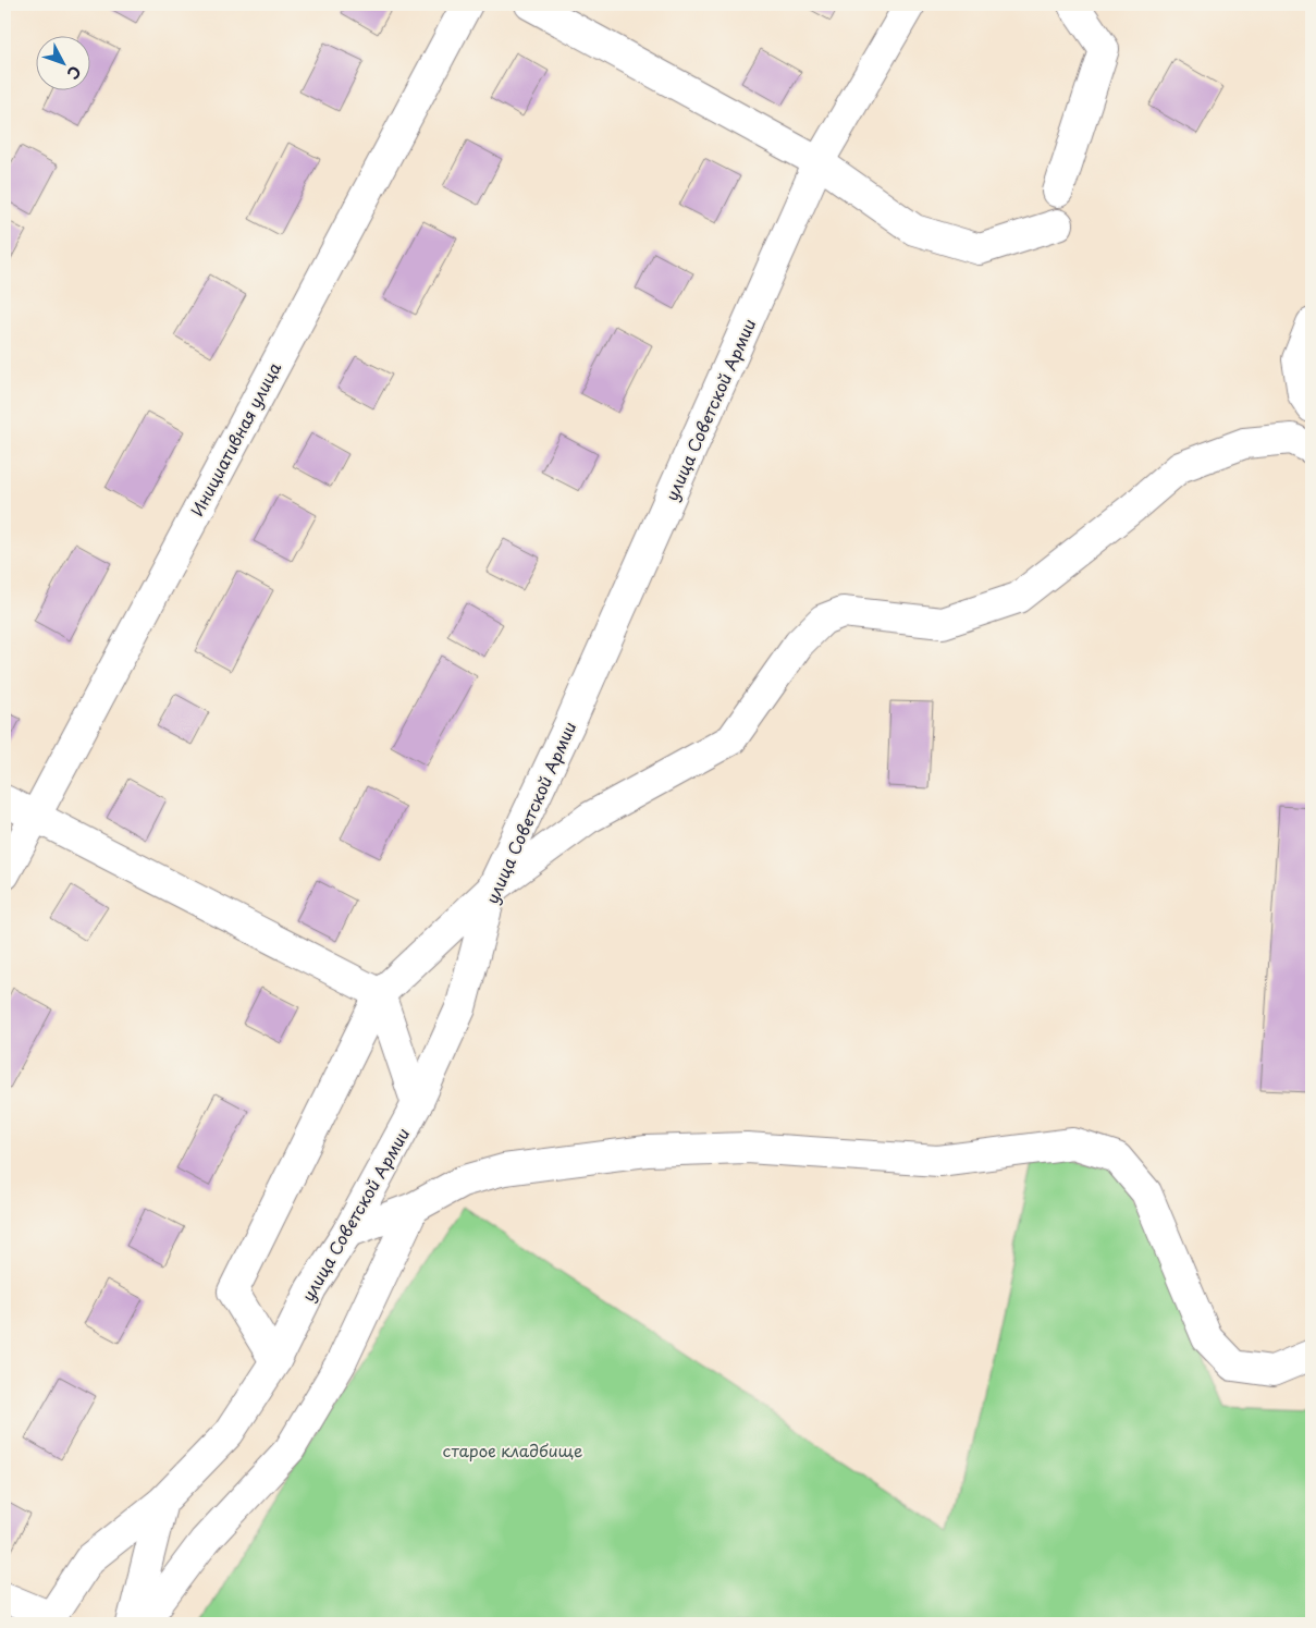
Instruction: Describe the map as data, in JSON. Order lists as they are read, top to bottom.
{
  "streets": {
    "street": ["улица Советской Армии", "Инициативная улица"]
  },
  "parks": ["старое кладбище"],
  "north": "bottom right"
}
